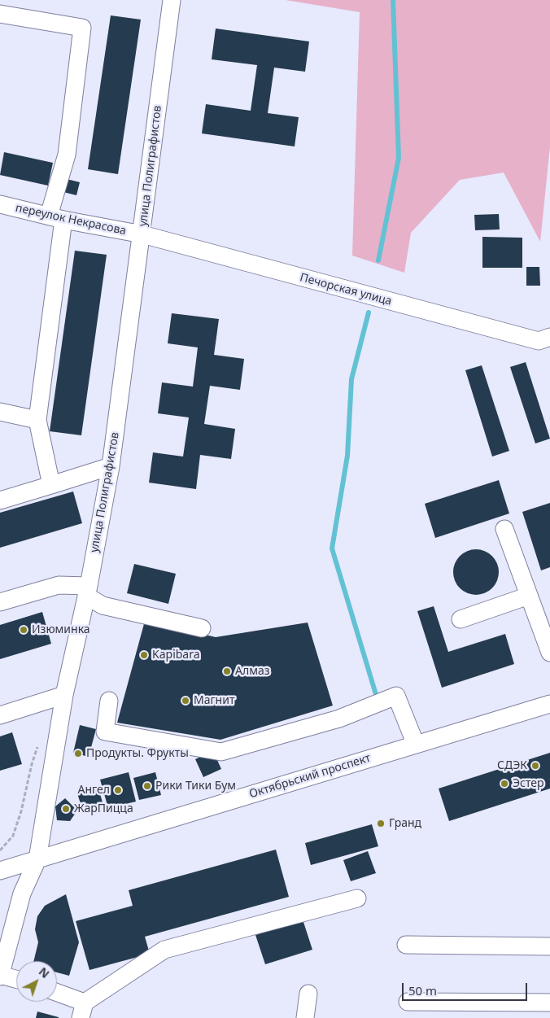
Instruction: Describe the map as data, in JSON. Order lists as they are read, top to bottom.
{
  "streets": {
    "street": [
      "улица Полиграфистов",
      "переулок Некрасова",
      "Печорская улица",
      "Октябрьский проспект"
    ]
  },
  "crossings": [
    ["улица Полиграфистов", "переулок Некрасова"],
    ["улица Полиграфистов", "Печорская улица"],
    ["улица Полиграфистов", "Октябрьский проспект"],
    ["переулок Некрасова", "Печорская улица"]
  ],
  "places": [
    "Изюминка",
    "Kapibara",
    "Алмаз",
    "Магнит",
    "Продукты. Фрукты",
    "СДЭК",
    "Эстер",
    "Рики Тики Бум",
    "Ангел",
    "ЖарПицца",
    "Гранд"
  ],
  "scale_bar": "50 m",
  "north": "top right"
}
